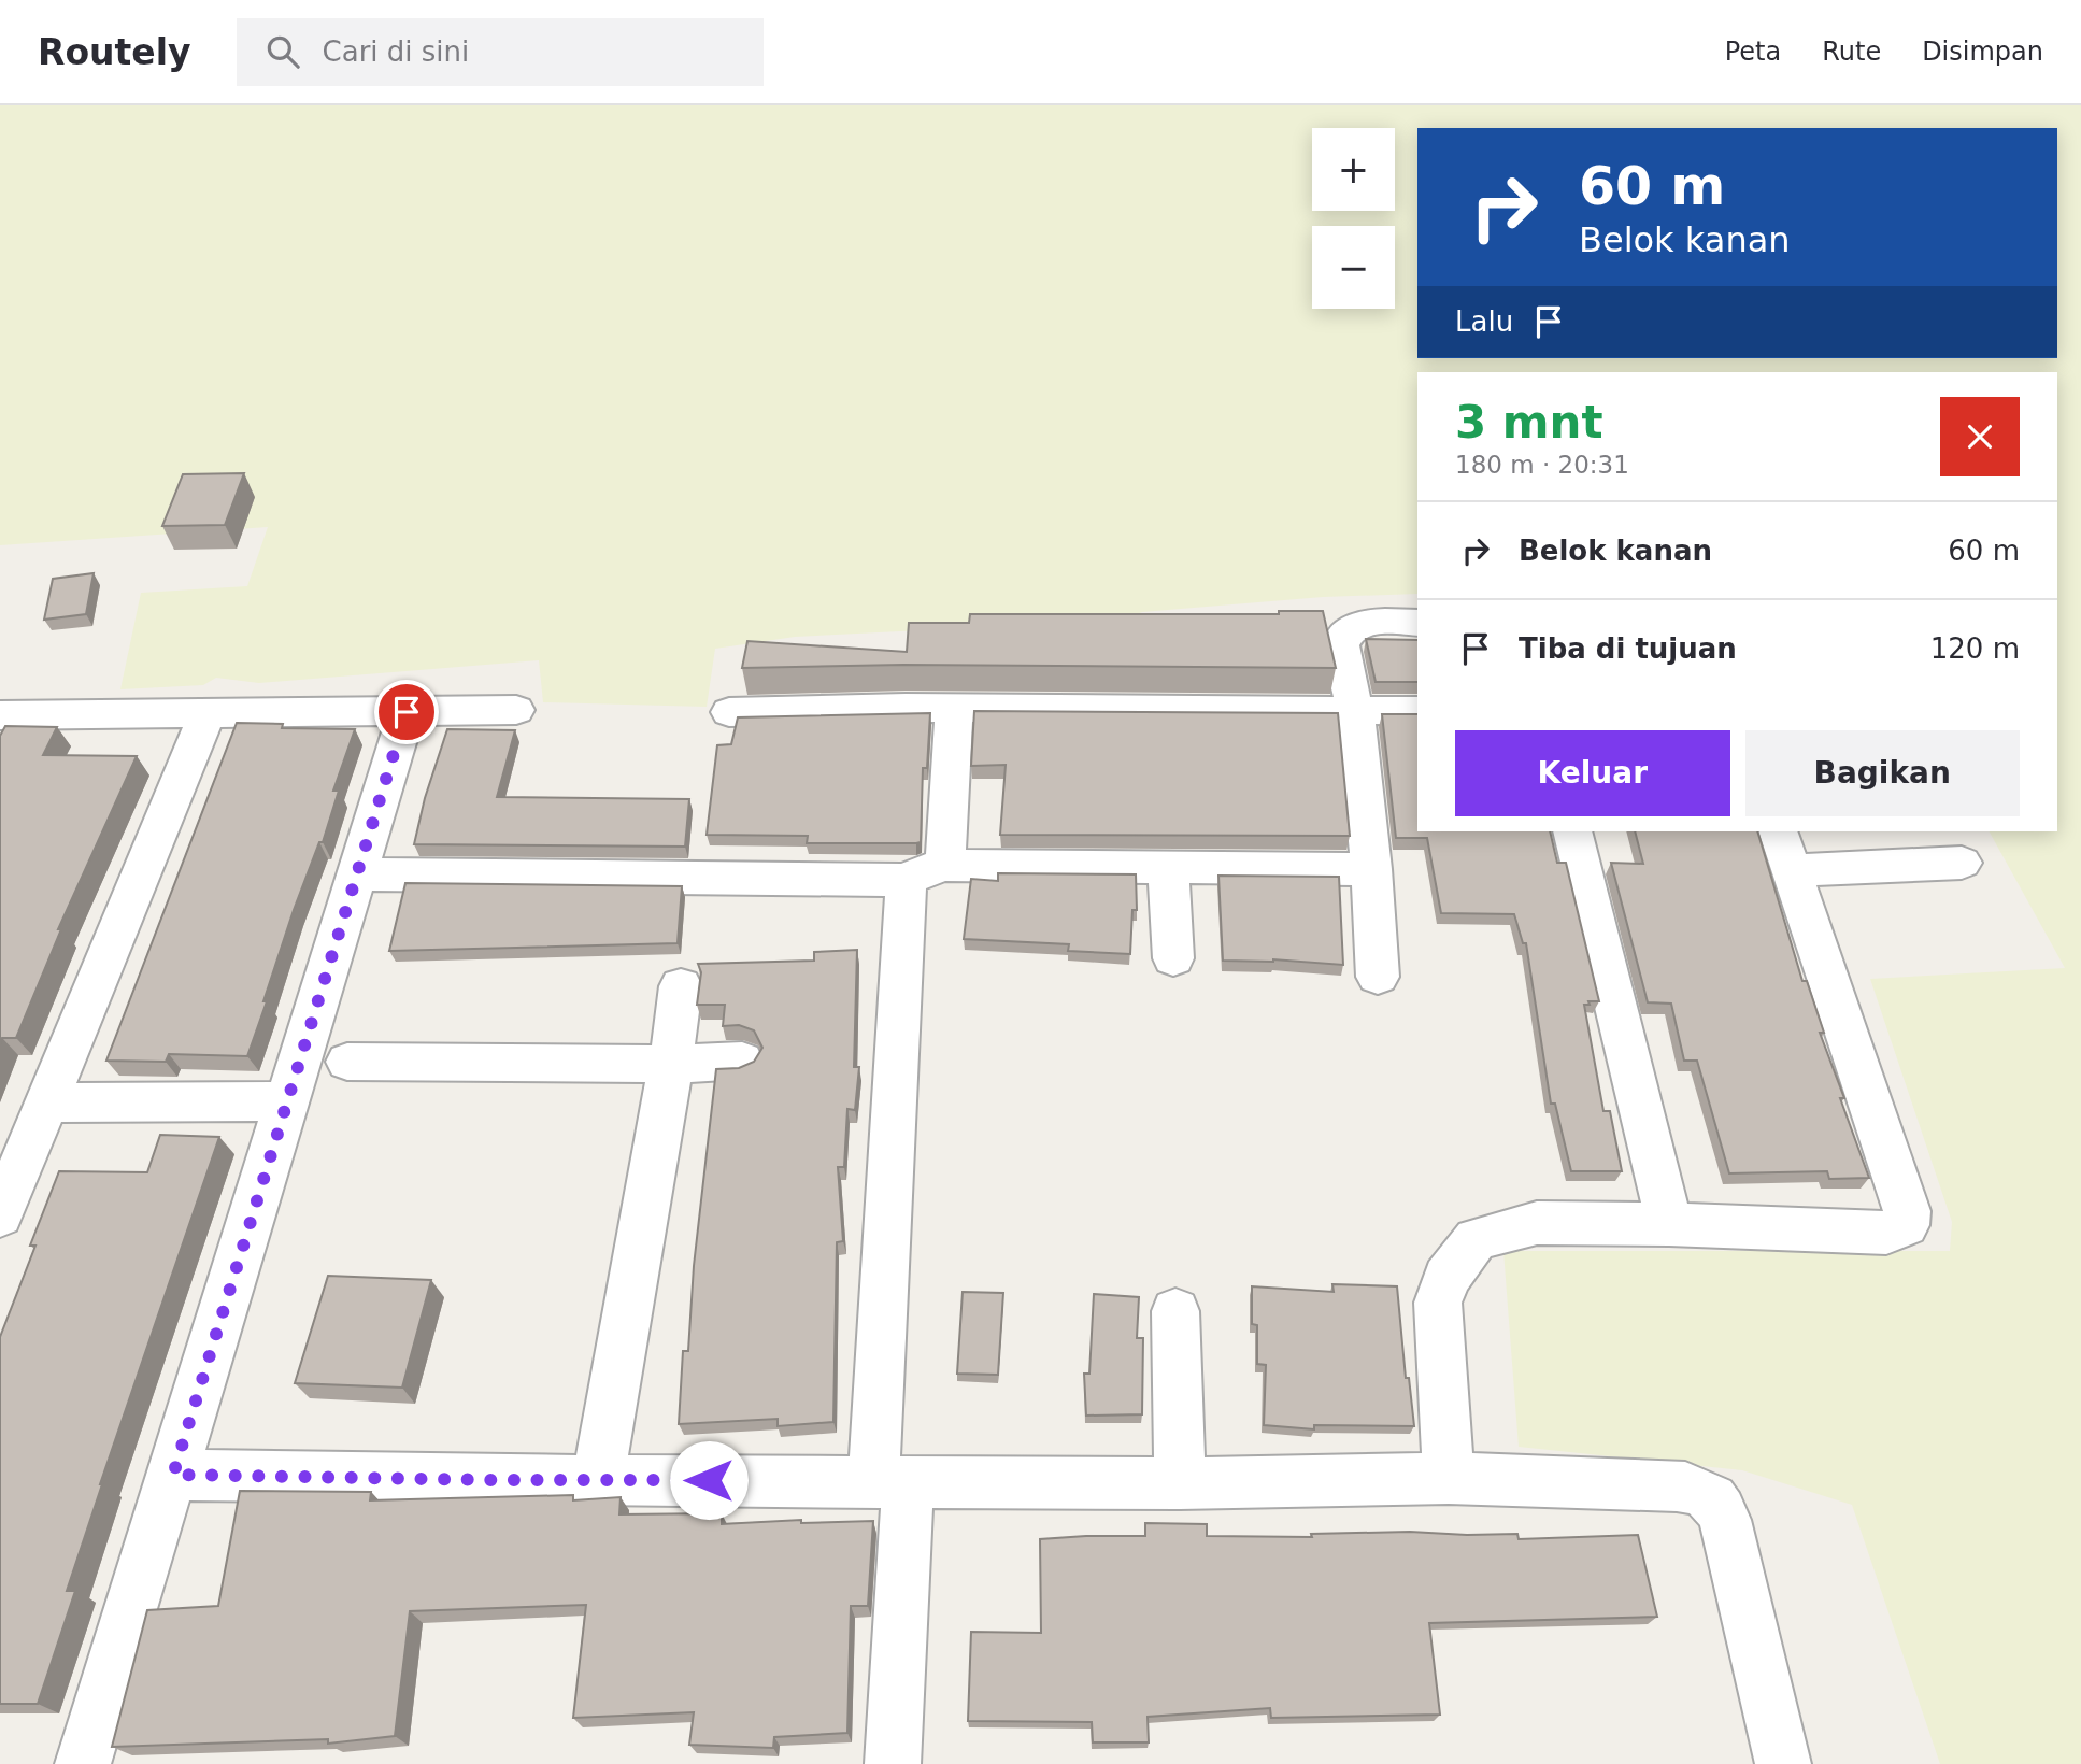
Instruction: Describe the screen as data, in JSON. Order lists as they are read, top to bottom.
{
  "page": {
    "header": "Routely",
    "search": "Cari di sini",
    "nav": ["Peta", "Rute", "Disimpan"],
    "map_buttons": ["+", "−"],
    "turn": ["60 m", "Belok kanan"],
    "then": "Lalu",
    "heading": ["3 mnt", "180 m · 20:31"],
    "list": [
      {
        "name": "Belok kanan",
        "value": "60 m"
      },
      {
        "name": "Tiba di tujuan",
        "value": "120 m"
      }
    ],
    "buttons": ["Keluar", "Bagikan"]
  }
}
